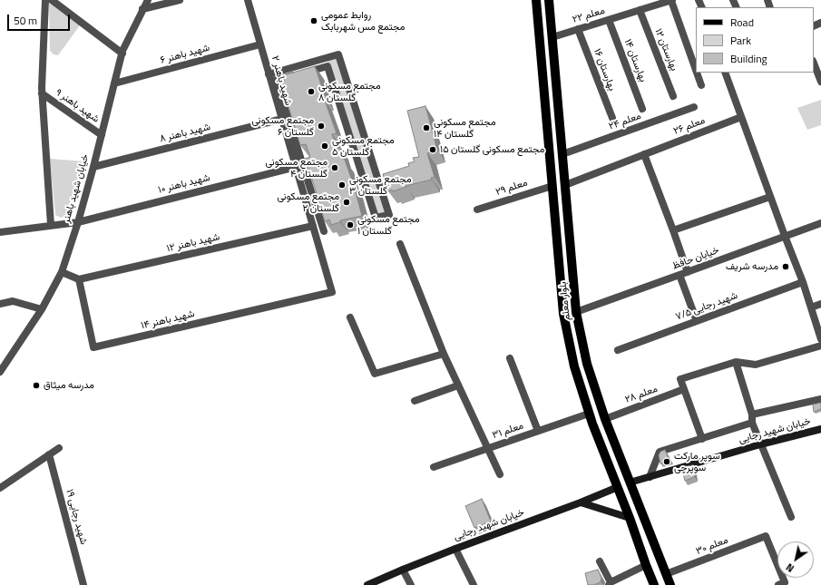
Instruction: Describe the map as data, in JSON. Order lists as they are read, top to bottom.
{
  "streets": {
    "main road": ["بلوار معلم"],
    "street": [
      "معلم ۲۲",
      "بهارستان ۱۲",
      "شهید باهنر ۶",
      "بهارستان ۱۴",
      "بهارستان ۱۶",
      "شهید باهنر ۲",
      "شهید باهنر ۹",
      "معلم ۲۴",
      "معلم ۲۶",
      "شهید باهنر ۸",
      "شهید باهنر ۱۰",
      "معلم ۲۹",
      "خیابان شهید باهنر",
      "شهید باهنر ۱۲",
      "خیابان حافظ",
      "شهید رجایی ۷/۵",
      "شهید باهنر ۱۴",
      "معلم ۲۸",
      "معلم ۳۱",
      "خیابان شهید رجایی",
      "شهید رجایی ۱۹",
      "معلم ۳۰"
    ]
  },
  "crossings": [
    ["معلم ۲۲", "بهارستان ۱۲"],
    ["معلم ۲۲", "بهارستان ۱۴"],
    ["معلم ۲۲", "بهارستان ۱۶"],
    ["معلم ۲۲", "بلوار معلم"],
    ["شهید باهنر ۶", "شهید باهنر ۲"],
    ["شهید باهنر ۶", "خیابان شهید باهنر"],
    ["شهید باهنر ۲", "شهید باهنر ۸"],
    ["شهید باهنر ۲", "شهید باهنر ۱۰"],
    ["شهید باهنر ۲", "شهید باهنر ۱۲"],
    ["شهید باهنر ۲", "شهید باهنر ۱۴"],
    ["شهید باهنر ۹", "خیابان شهید باهنر"],
    ["معلم ۲۴", "بلوار معلم"],
    ["معلم ۲۶", "بلوار معلم"],
    ["شهید باهنر ۸", "خیابان شهید باهنر"],
    ["شهید باهنر ۱۰", "خیابان شهید باهنر"],
    ["معلم ۲۹", "بلوار معلم"],
    ["شهید باهنر ۱۲", "شهید باهنر ۱۴"],
    ["خیابان حافظ", "بلوار معلم"],
    ["بلوار معلم", "معلم ۲۸"],
    ["بلوار معلم", "معلم ۳۱"],
    ["بلوار معلم", "خیابان شهید رجایی"],
    ["بلوار معلم", "معلم ۳۰"]
  ],
  "places": [
    "روابط عمومی مجتمع مس شهربابک",
    "مجتمع مسکونی گلستان ۸",
    "مجتمع مسکونی گلستان ۶",
    "مجتمع مسکونی گلستان ۱۴",
    "مجتمع مسکونی گلستان ۵",
    "مجتمع مسکونی گلستان ۱۵",
    "مجتمع مسکونی گلستان ۴",
    "مجتمع مسکونی گلستان ۳",
    "مجتمع مسکونی گلستان ۲",
    "مجتمع مسکونی گلستان ۱",
    "مدرسه شریف",
    "مدرسه میثاق",
    "سوپر مارکت سوپرچی"
  ],
  "legend": ["Road", "Park", "Building"],
  "scale_bar": "50 m",
  "north": "bottom left"
}
